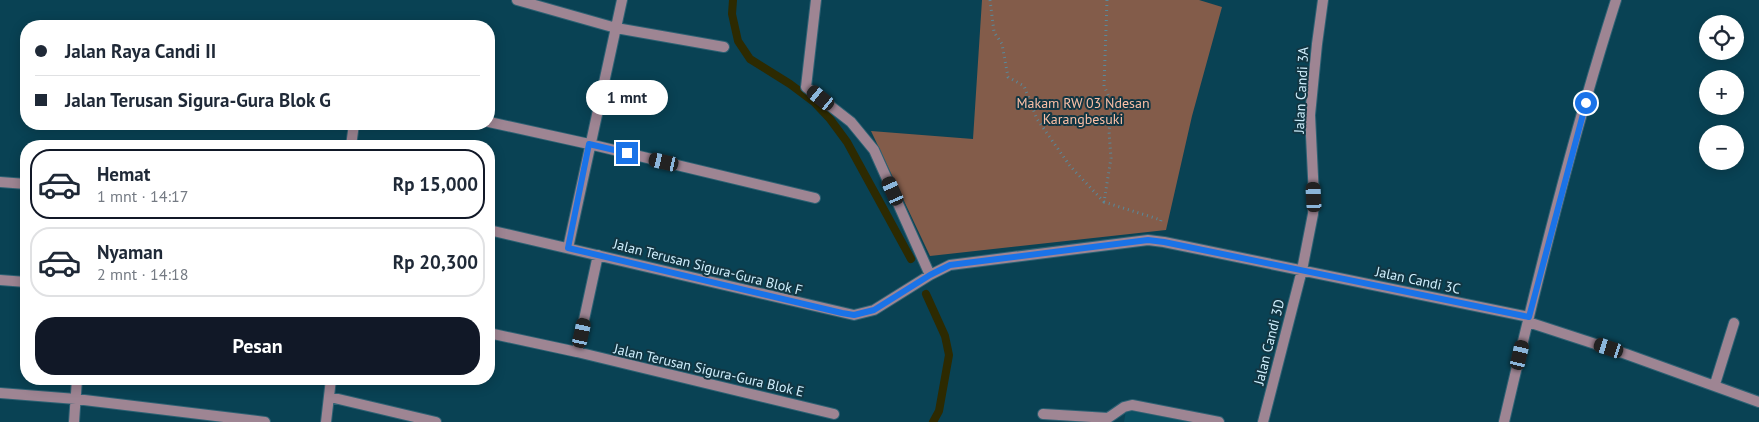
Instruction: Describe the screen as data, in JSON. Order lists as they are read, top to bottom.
{
  "streets": {
    "street": [
      "Jalan Candi 3A",
      "Jalan Terusan Sigura-Gura Blok F",
      "Jalan Candi 3C",
      "Jalan Candi 3D",
      "Jalan Terusan Sigura-Gura Blok E"
    ]
  },
  "crossings": [
    ["Jalan Candi 3A", "Jalan Candi 3C"],
    ["Jalan Candi 3A", "Jalan Candi 3D"],
    ["Jalan Terusan Sigura-Gura Blok F", "Jalan Candi 3C"],
    ["Jalan Candi 3C", "Jalan Candi 3D"]
  ],
  "parks": ["Makam RW 03 Ndesan Karangbesuki"],
  "page": {
    "map_buttons": ["+", "−"],
    "banner": ["Jalan Raya Candi II", "Jalan Terusan Sigura-Gura Blok G"],
    "bubble": "1 mnt",
    "list": [
      {
        "name": "Hemat",
        "note": "1 mnt · 14:17",
        "value": "Rp 15,000"
      },
      {
        "name": "Nyaman",
        "note": "2 mnt · 14:18",
        "value": "Rp 20,300"
      }
    ],
    "buttons": "Pesan"
  }
}
